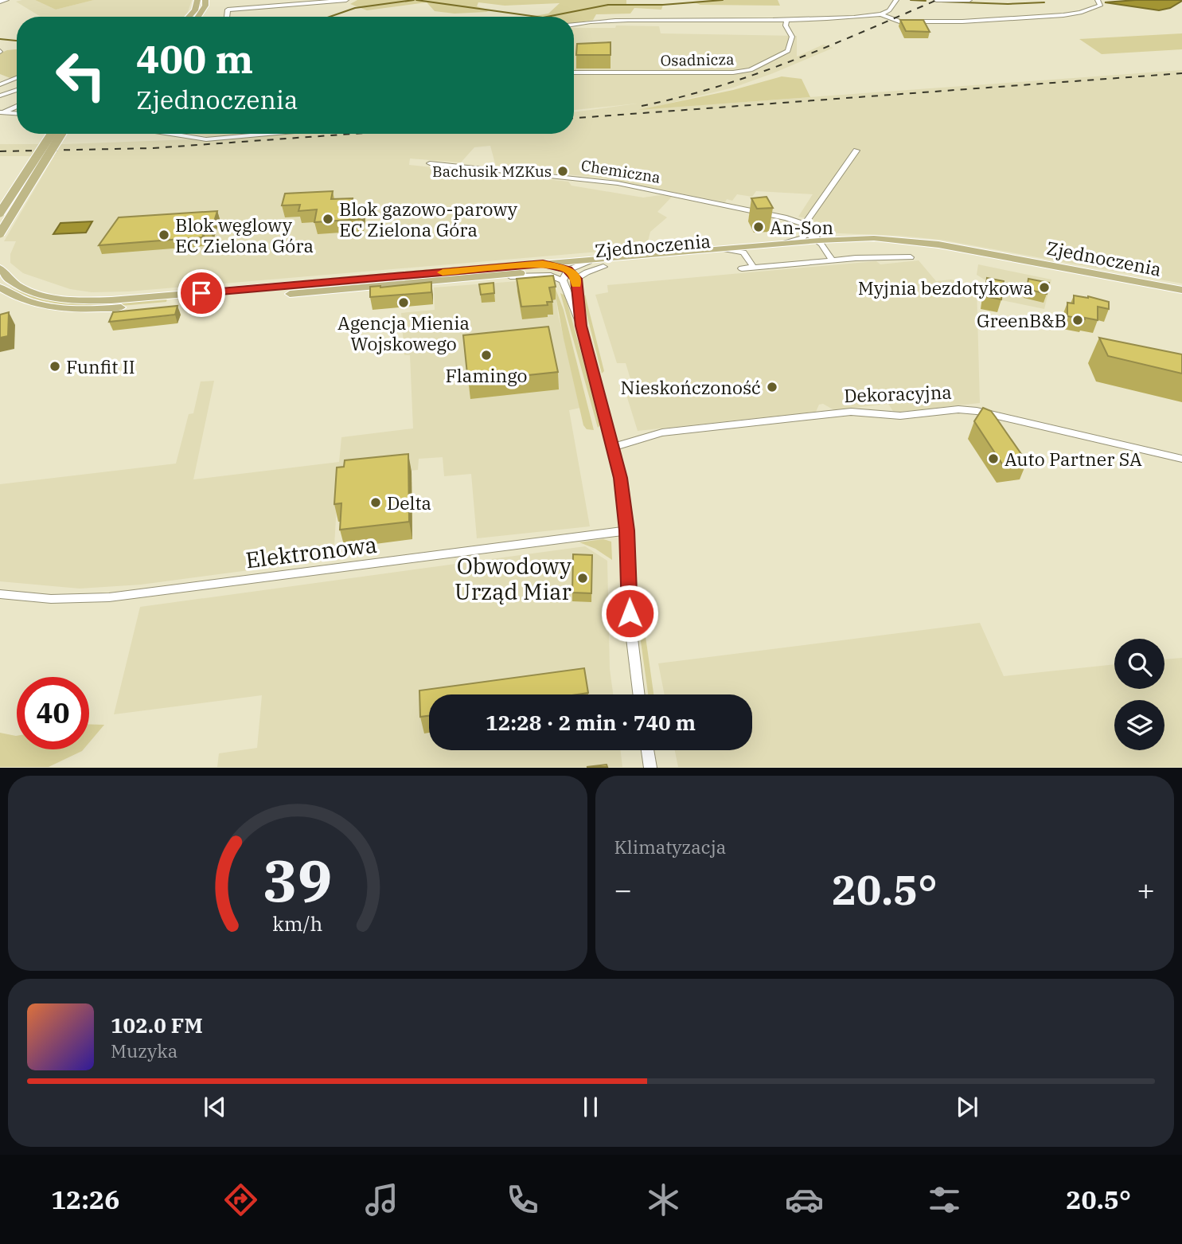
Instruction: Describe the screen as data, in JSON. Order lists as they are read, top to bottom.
{
  "streets": {
    "main road": ["Zjednoczenia"],
    "street": [
      "Osadnicza",
      "Chemiczna",
      "Dekoracyjna",
      "Elektronowa"
    ]
  },
  "places": [
    "Bachusik MZKus",
    "Blok gazowo-parowy EC Zielona Góra",
    "An-Son",
    "Blok węglowy EC Zielona Góra",
    "Myjnia bezdotykowa",
    "Agencja Mienia Wojskowego",
    "GreenB&B",
    "Flamingo",
    "Funfit II",
    "Nieskończoność",
    "Auto Partner SA",
    "Delta",
    "Obwodowy Urząd Miar"
  ],
  "page": {
    "turn": ["400 m", "Zjednoczenia"],
    "limit": "40",
    "trip": "12:28 · 2 min · 740 m",
    "tile": "Klimatyzacja",
    "heat": ["−", "20.5°", "+"],
    "song": ["102.0 FM", "Muzyka"],
    "tabs": ["12:26", "20.5°"],
    "gauge": ["39", "km/h"]
  }
}
